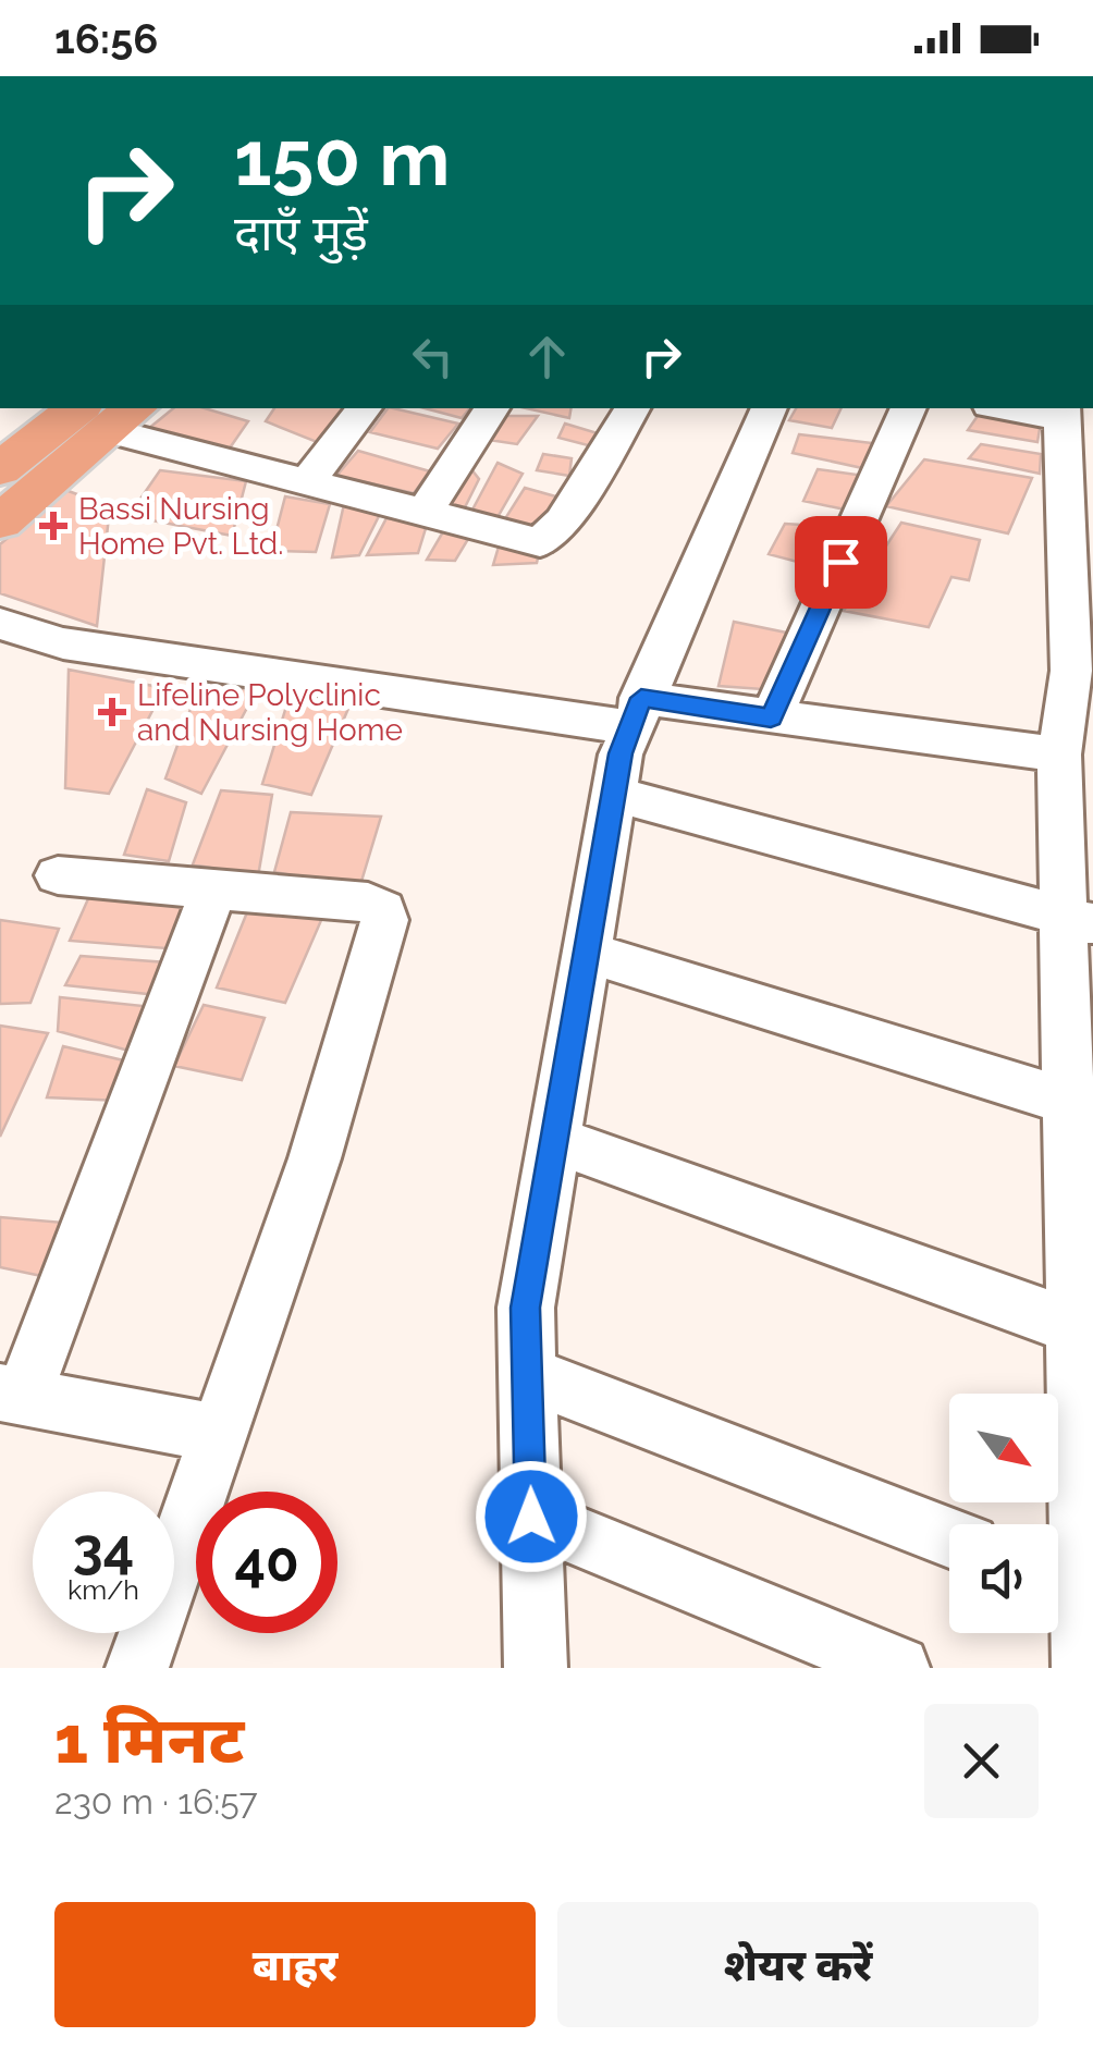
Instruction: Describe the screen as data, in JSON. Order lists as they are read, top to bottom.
{
  "places": {
    "health": ["Bassi Nursing Home Pvt. Ltd.", "Lifeline Polyclinic and Nursing Home"]
  },
  "north": "bottom right",
  "page": {
    "status": "16:56",
    "turn": ["150 m", "दाएँ मुड़ें"],
    "speed": "34 km/h",
    "limit": "40",
    "heading": ["1 मिनट", "230 m · 16:57"],
    "buttons": ["बाहर", "शेयर करें"]
  }
}
